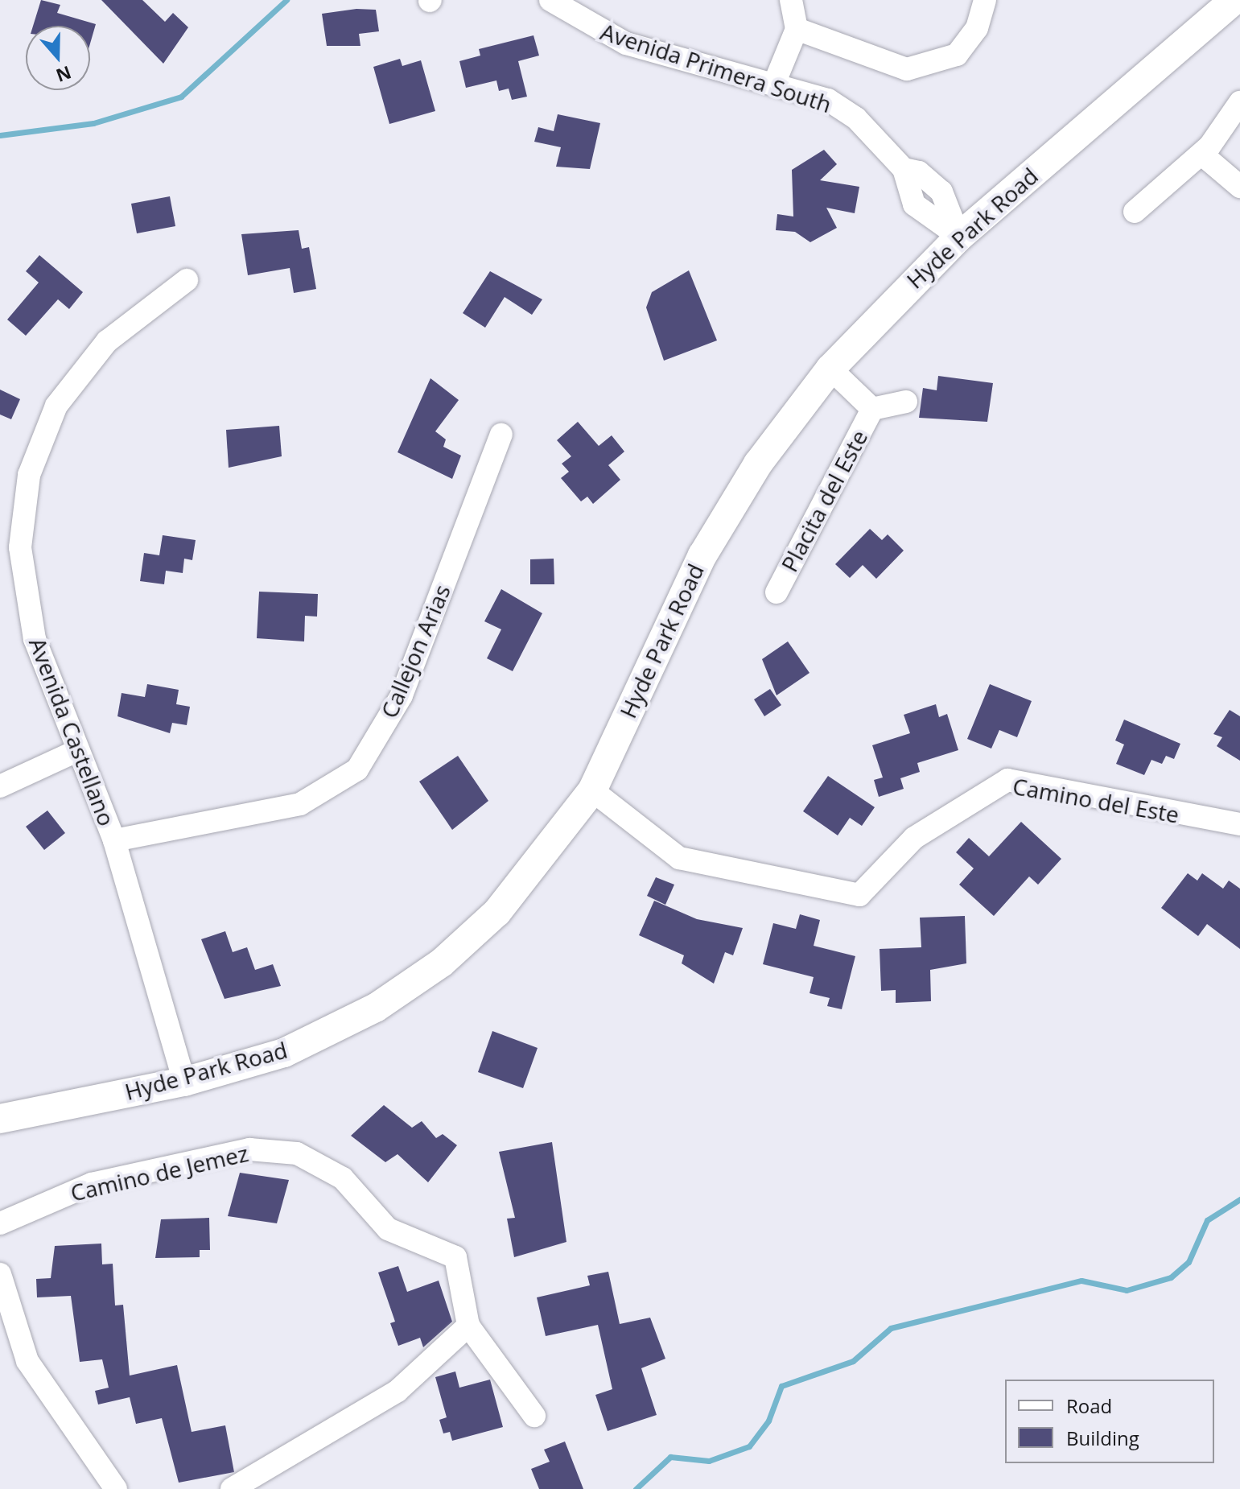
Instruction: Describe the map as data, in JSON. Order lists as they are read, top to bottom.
{
  "streets": {
    "main road": ["Hyde Park Road"],
    "street": [
      "Avenida Primera South",
      "Placita del Este",
      "Callejon Arias",
      "Avenida Castellano",
      "Camino del Este",
      "Camino de Jemez"
    ]
  },
  "crossings": [
    ["Avenida Primera South", "Hyde Park Road"],
    ["Hyde Park Road", "Placita del Este"],
    ["Hyde Park Road", "Avenida Castellano"],
    ["Hyde Park Road", "Camino del Este"],
    ["Callejon Arias", "Avenida Castellano"]
  ],
  "legend": ["Road", "Building"],
  "north": "bottom"
}
